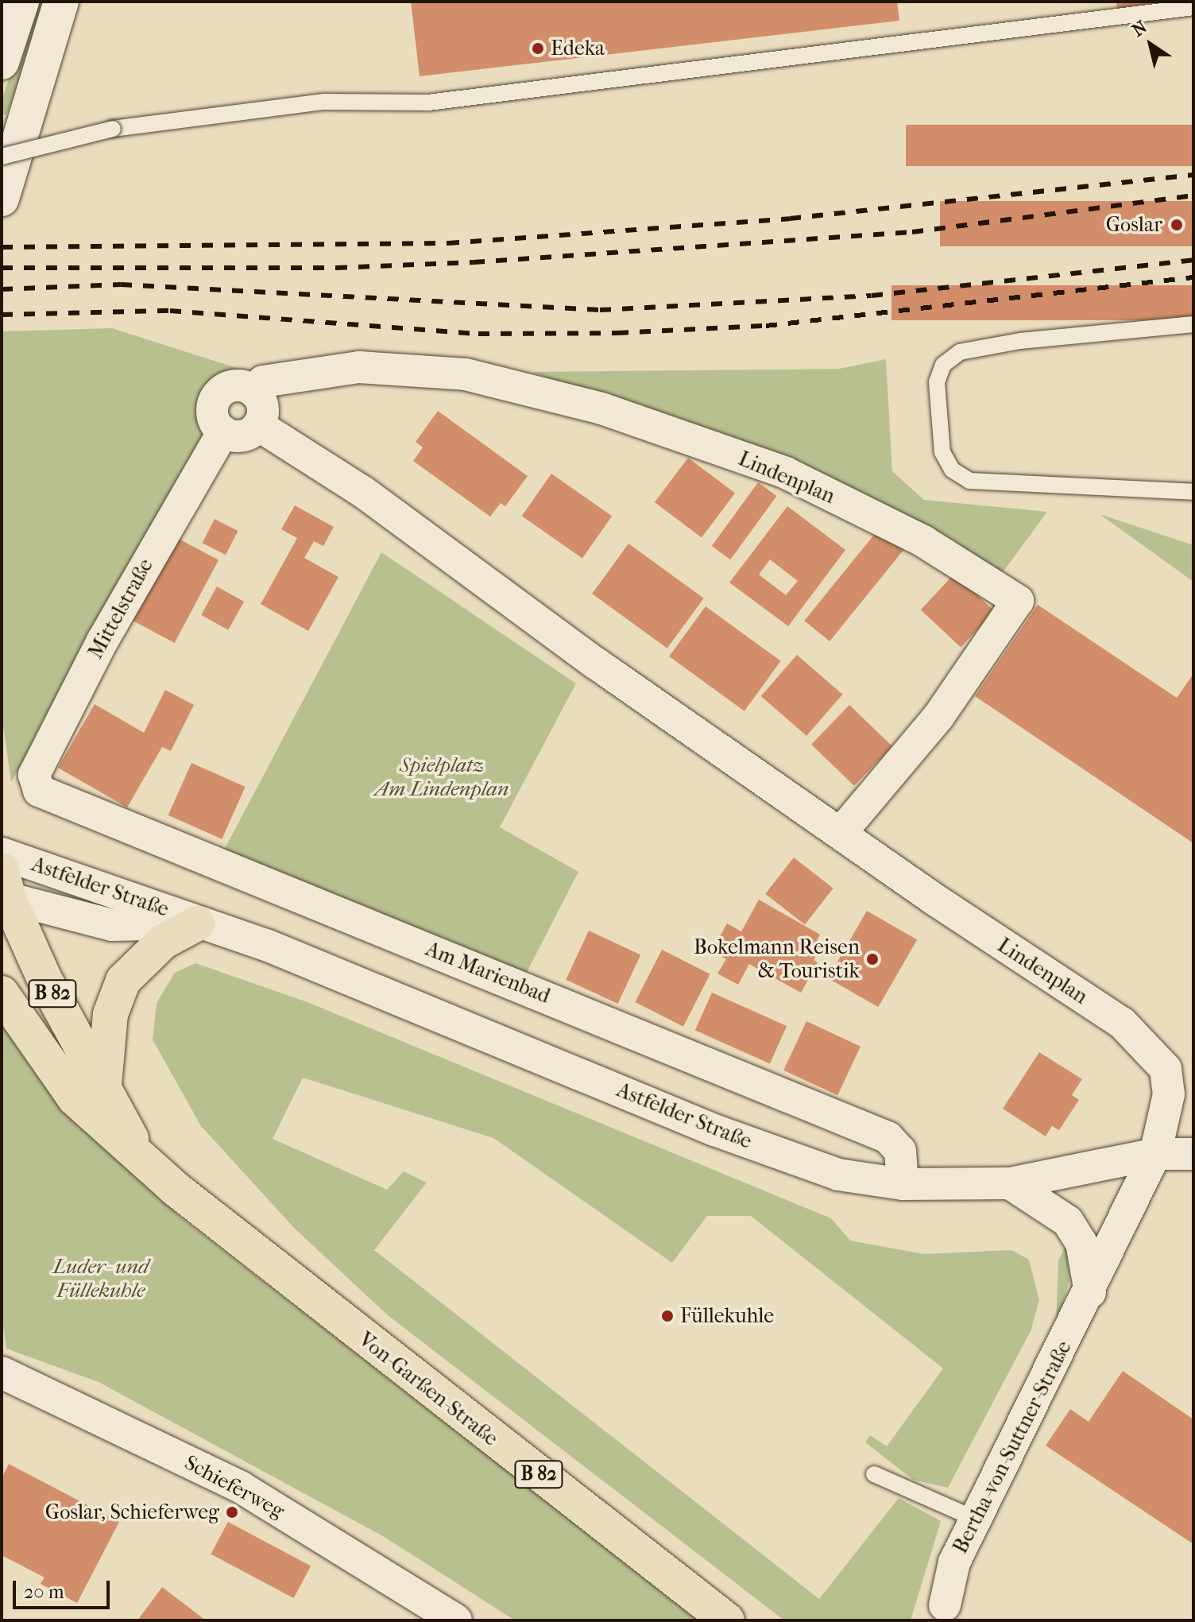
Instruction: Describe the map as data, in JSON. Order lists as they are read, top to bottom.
{
  "streets": {
    "main road": ["B 82", "Von-Garßen-Straße"],
    "street": [
      "Lindenplan",
      "Mittelstraße",
      "Astfelder Straße",
      "Am Marienbad",
      "Bertha-von-Suttner-Straße",
      "Schieferweg"
    ]
  },
  "crossings": [
    ["Lindenplan", "Mittelstraße"],
    ["Lindenplan", "Astfelder Straße"],
    ["Lindenplan", "Bertha-von-Suttner-Straße"],
    ["Mittelstraße", "Am Marienbad"],
    ["Astfelder Straße", "Am Marienbad"],
    ["Astfelder Straße", "Von-Garßen-Straße"],
    ["Astfelder Straße", "Bertha-von-Suttner-Straße"]
  ],
  "parks": ["Spielplatz Am Lindenplan", "Luder- und Füllekuhle"],
  "places": [
    "Edeka",
    "Goslar",
    "Bokelmann Reisen & Touristik",
    "Füllekuhle",
    "Goslar, Schieferweg"
  ],
  "scale_bar": "20 m",
  "north": "top left"
}
